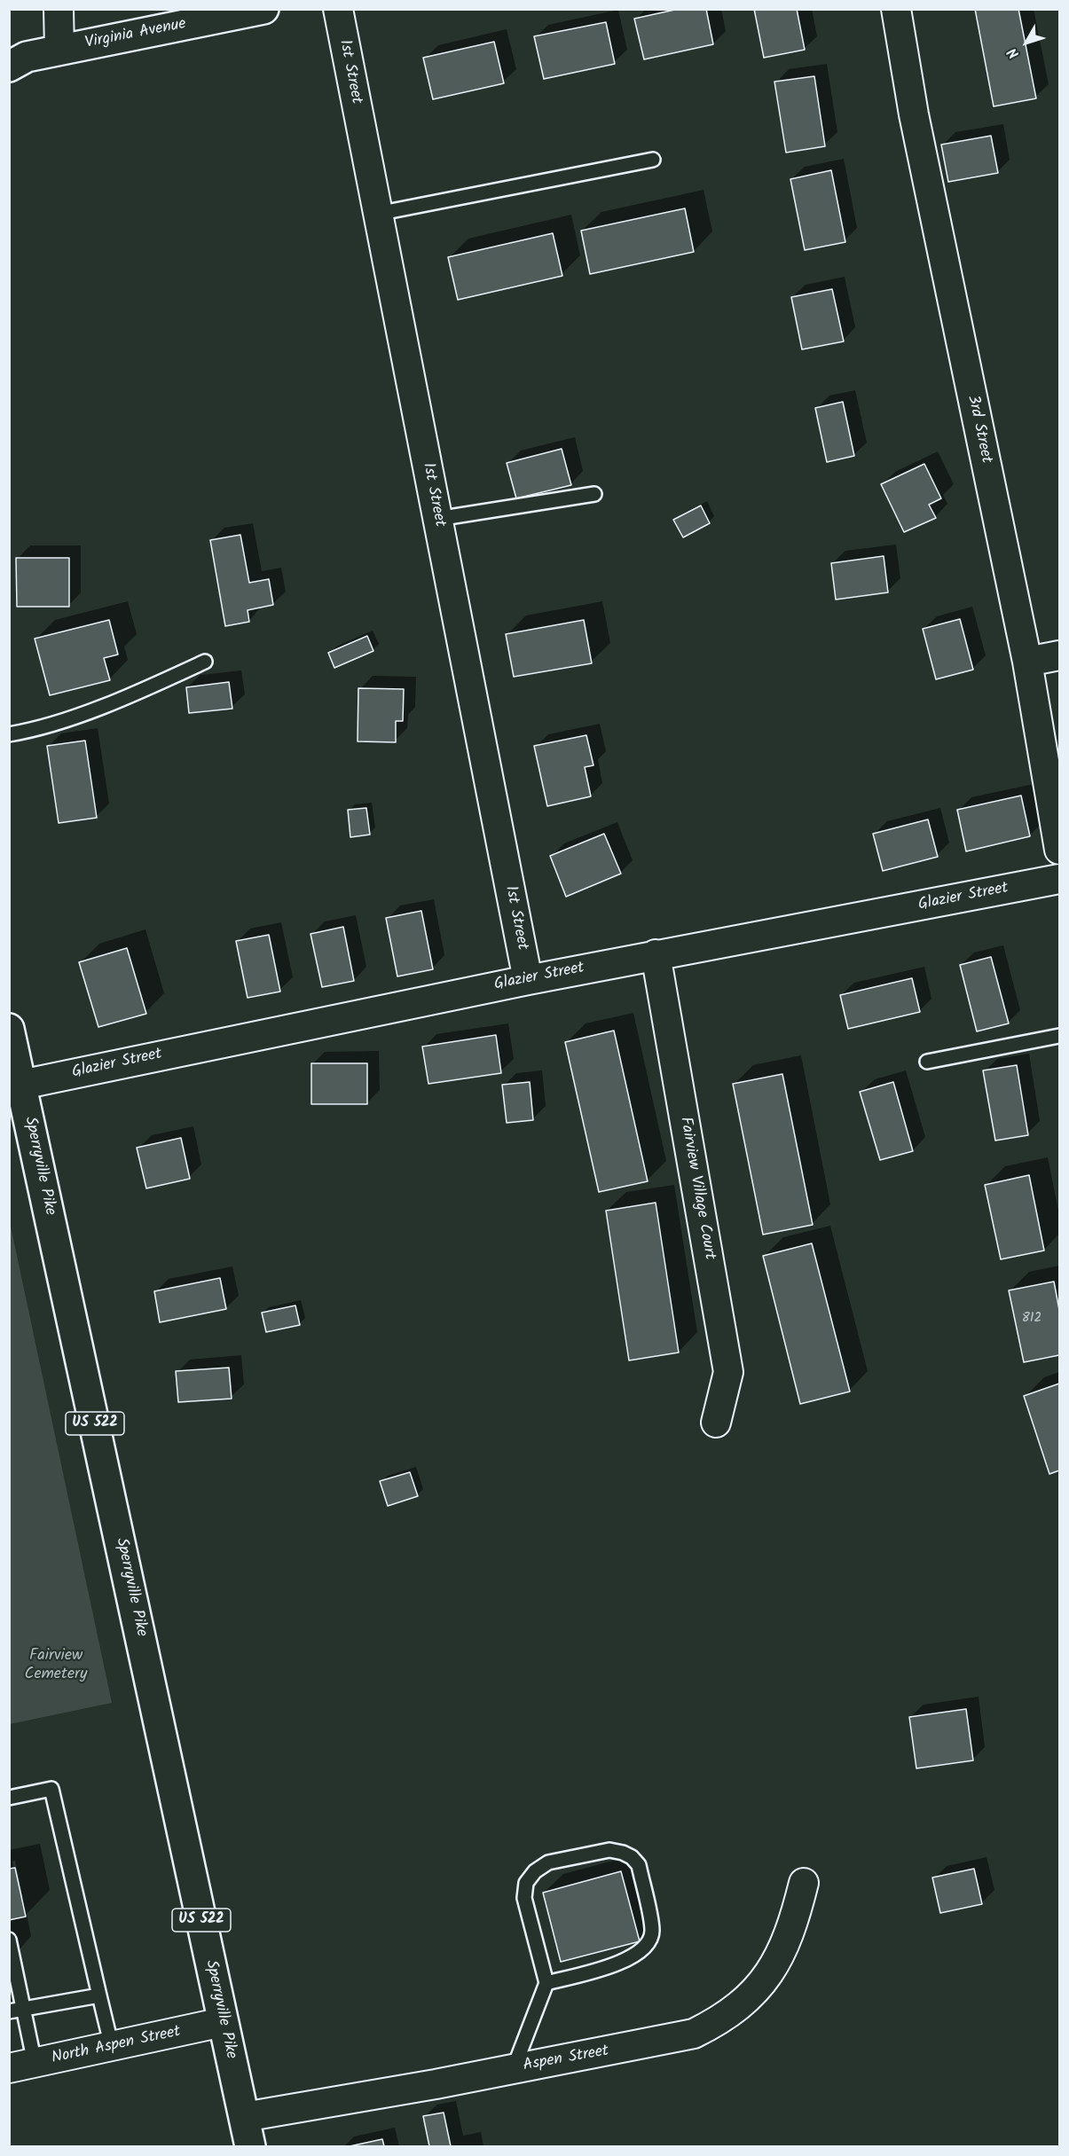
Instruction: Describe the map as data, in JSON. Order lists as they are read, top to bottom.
{
  "streets": {
    "main road": ["Virginia Avenue", "Sperryville Pike", "US 522"],
    "street": [
      "1st Street",
      "3rd Street",
      "Glazier Street",
      "Fairview Village Court",
      "North Aspen Street",
      "Aspen Street"
    ]
  },
  "crossings": [
    ["1st Street", "Glazier Street"],
    ["Glazier Street", "Sperryville Pike"],
    ["Glazier Street", "Fairview Village Court"],
    ["Sperryville Pike", "North Aspen Street"],
    ["Sperryville Pike", "Aspen Street"]
  ],
  "parks": ["Fairview Cemetery"],
  "house_numbers": ["812"],
  "north": "bottom left"
}
